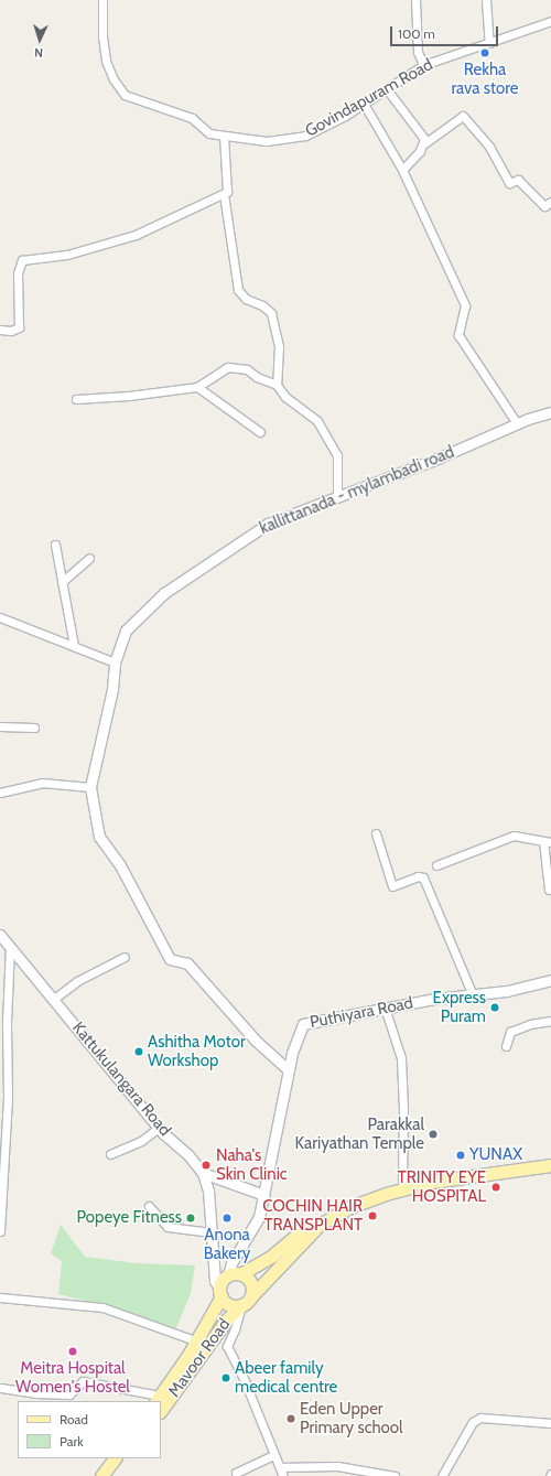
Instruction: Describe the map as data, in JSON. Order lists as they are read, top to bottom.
{
  "streets": {
    "main road": ["Mavoor Road"],
    "street": [
      "Govindapuram Road",
      "kallittanada - mylambadi road",
      "Puthiyara Road",
      "Kattukulangara Road"
    ]
  },
  "crossings": [
    ["kallittanada - mylambadi road", "Puthiyara Road"],
    ["Puthiyara Road", "Kattukulangara Road"],
    ["Puthiyara Road", "Mavoor Road"],
    ["Kattukulangara Road", "Mavoor Road"]
  ],
  "places": [
    "Rekha rava store",
    "Express Puram",
    "Ashitha Motor Workshop",
    "Parakkal Kariyathan Temple",
    "YUNAX",
    "Naha's Skin Clinic",
    "TRINITY EYE HOSPITAL",
    "COCHIN HAIR TRANSPLANT",
    "Popeye Fitness",
    "Anona Bakery",
    "Meitra Hospital Women's Hostel",
    "Abeer family medical centre",
    "Eden Upper Primary school"
  ],
  "legend": ["Road", "Park"],
  "scale_bar": "100 m",
  "north": "bottom"
}
